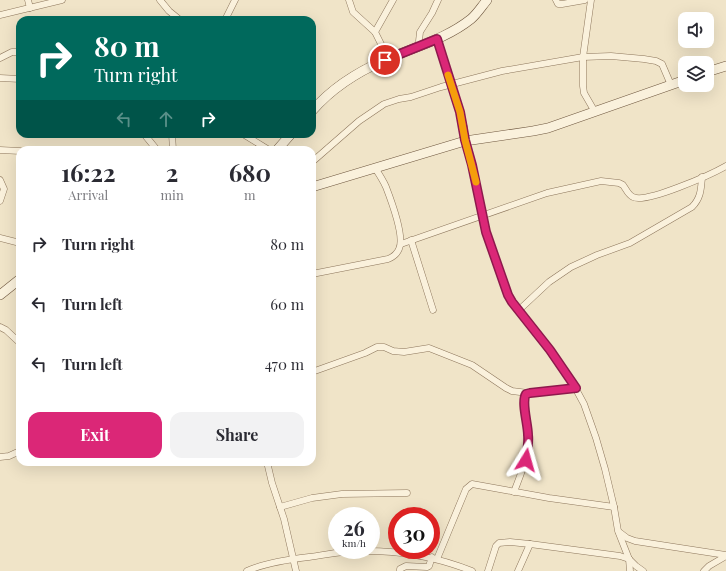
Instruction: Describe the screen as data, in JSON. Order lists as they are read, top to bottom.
{
  "page": {
    "turn": ["80 m", "Turn right"],
    "eta": [
      "16:22",
      "Arrival",
      "2",
      "min",
      "680",
      "m"
    ],
    "list": [
      {
        "name": "Turn right",
        "value": "80 m"
      },
      {
        "name": "Turn left",
        "value": "60 m"
      },
      {
        "name": "Turn left",
        "value": "470 m"
      }
    ],
    "buttons": ["Exit", "Share"],
    "speed": "26 km/h",
    "limit": "30"
  }
}
